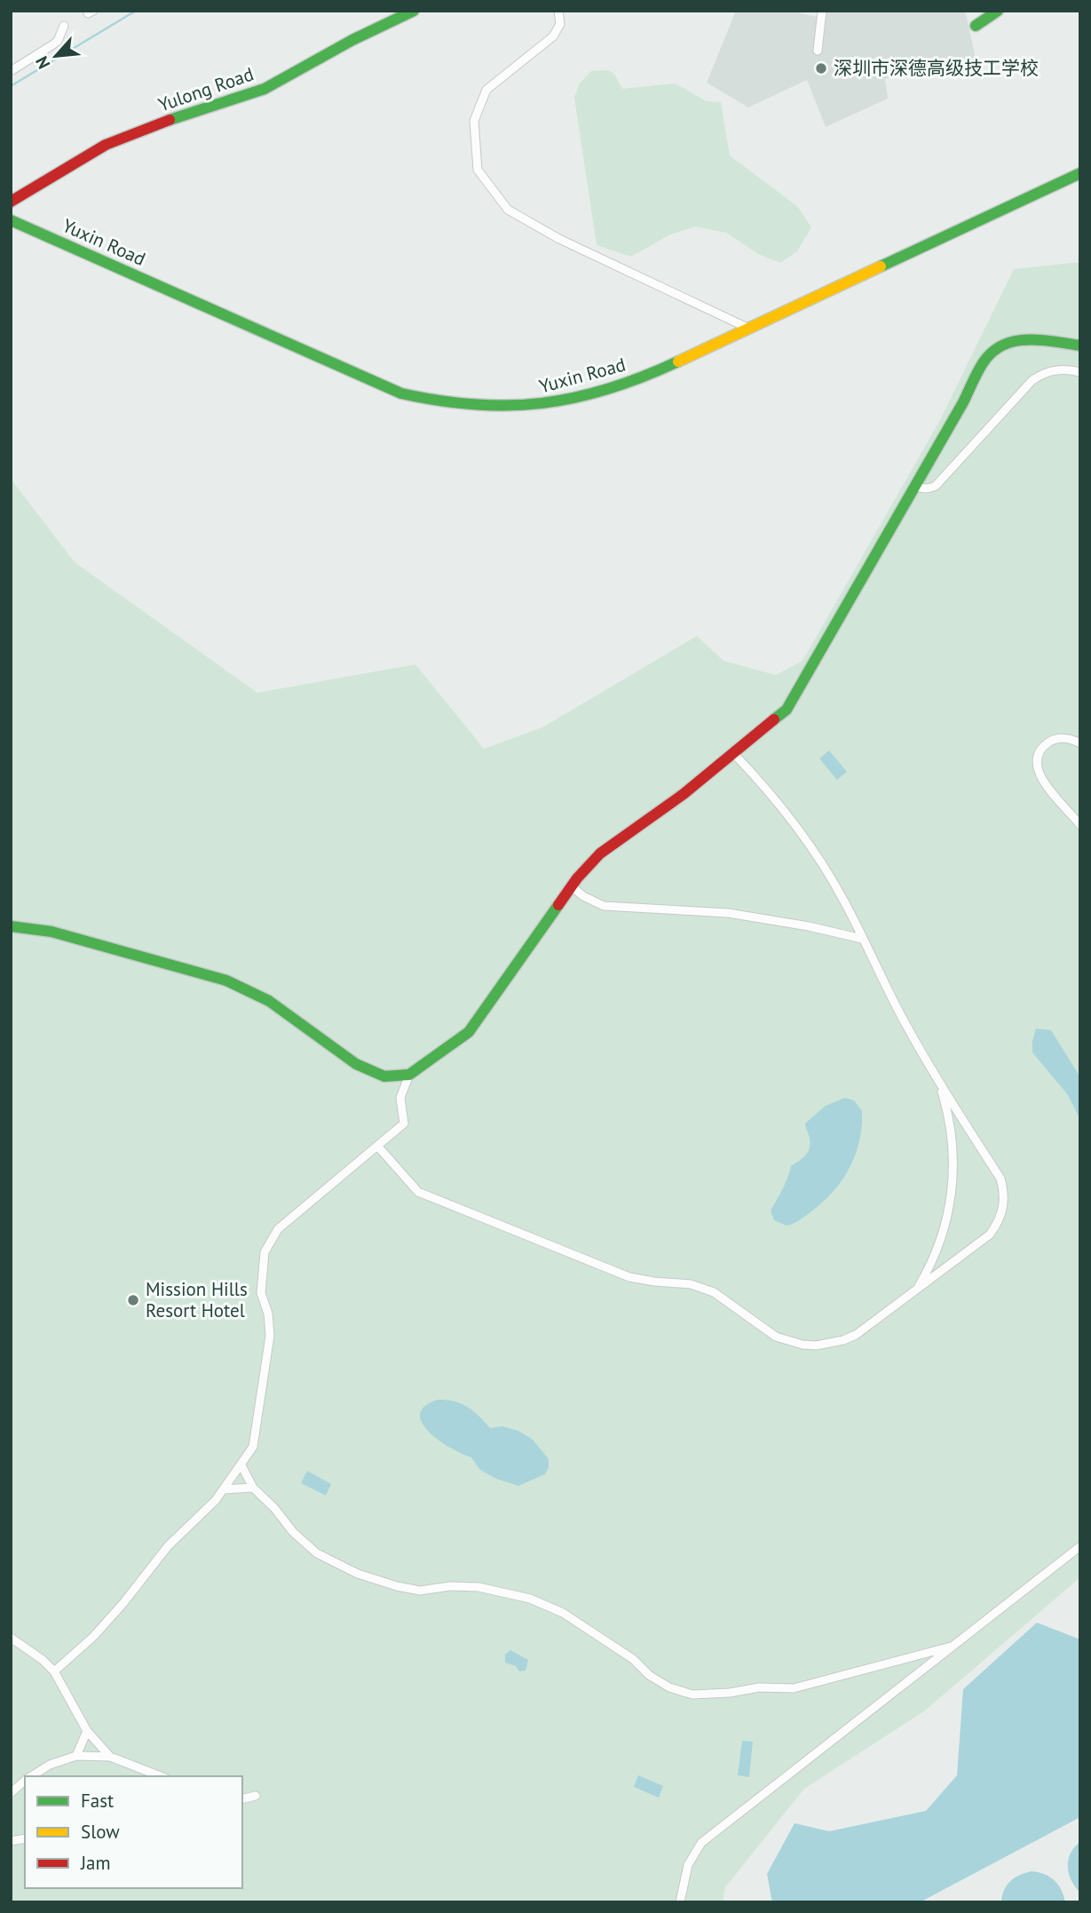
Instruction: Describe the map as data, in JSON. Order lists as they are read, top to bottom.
{
  "streets": {
    "street": ["Yulong Road", "Yuxin Road"]
  },
  "places": ["深圳市深德高级技工学校", "Mission Hills Resort Hotel"],
  "legend": ["Fast", "Slow", "Jam"],
  "north": "bottom left"
}
